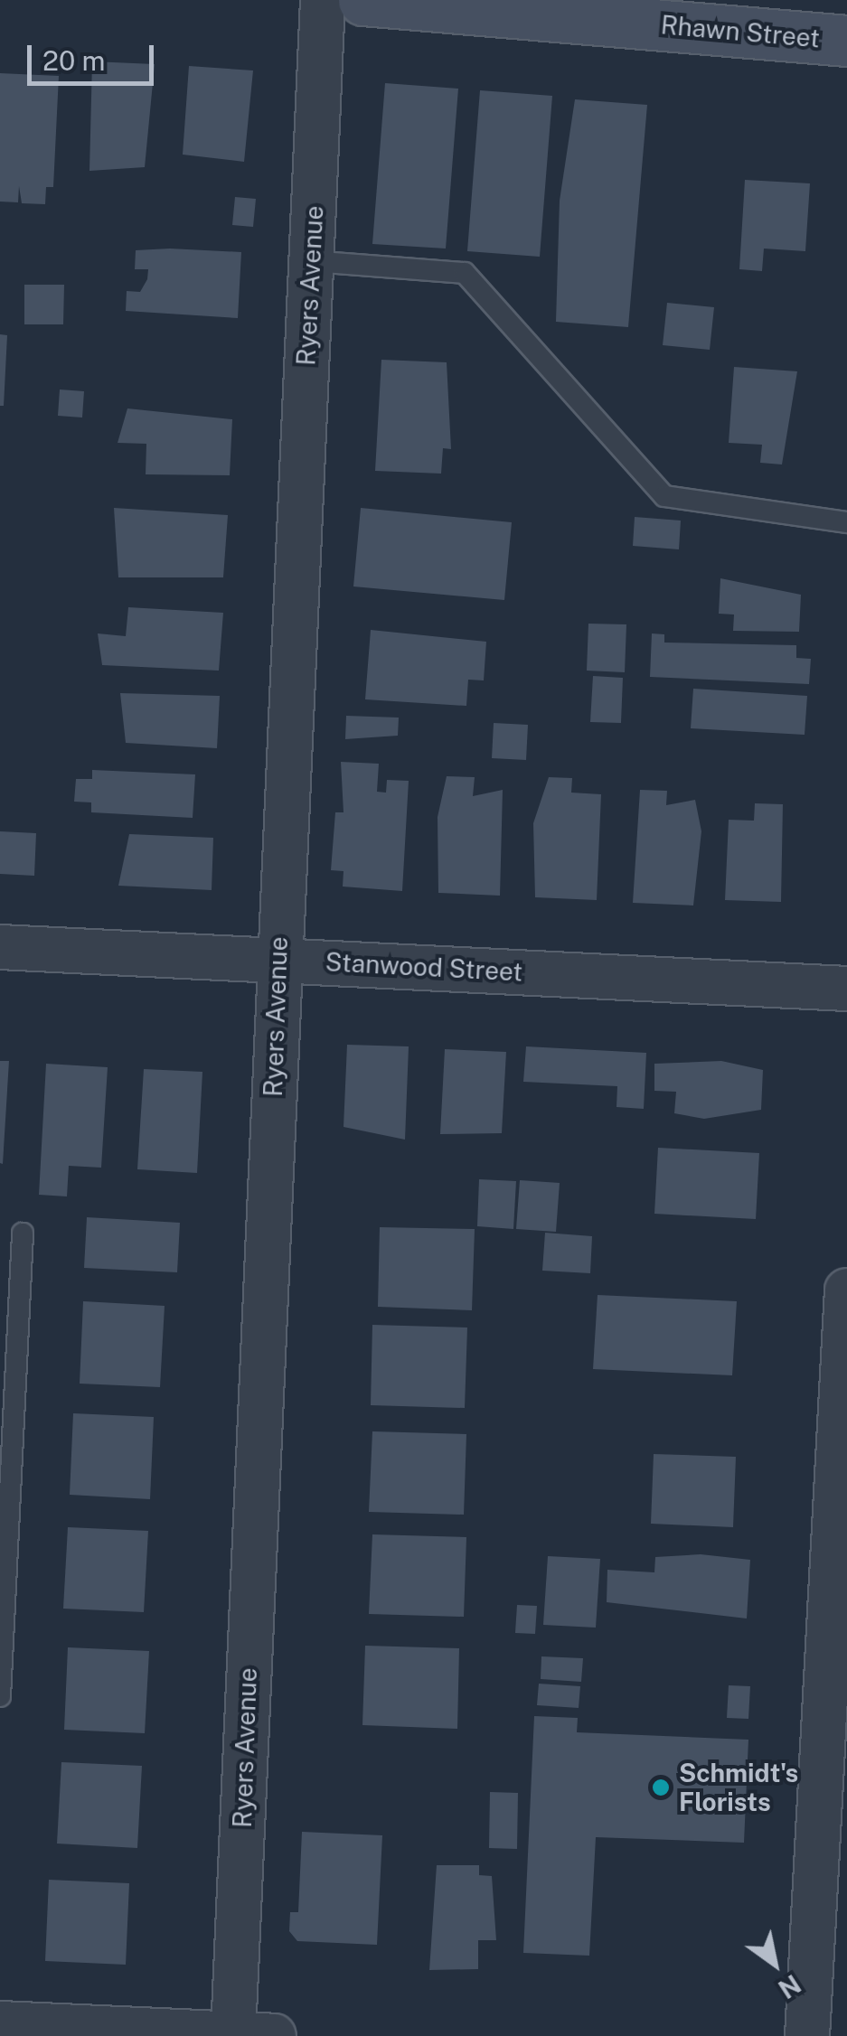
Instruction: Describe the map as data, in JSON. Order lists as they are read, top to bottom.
{
  "streets": {
    "main road": ["Rhawn Street"],
    "street": ["Ryers Avenue", "Stanwood Street"]
  },
  "crossings": [
    ["Ryers Avenue", "Stanwood Street"]
  ],
  "places": ["Schmidt's Florists"],
  "scale_bar": "20 m",
  "north": "bottom right"
}
